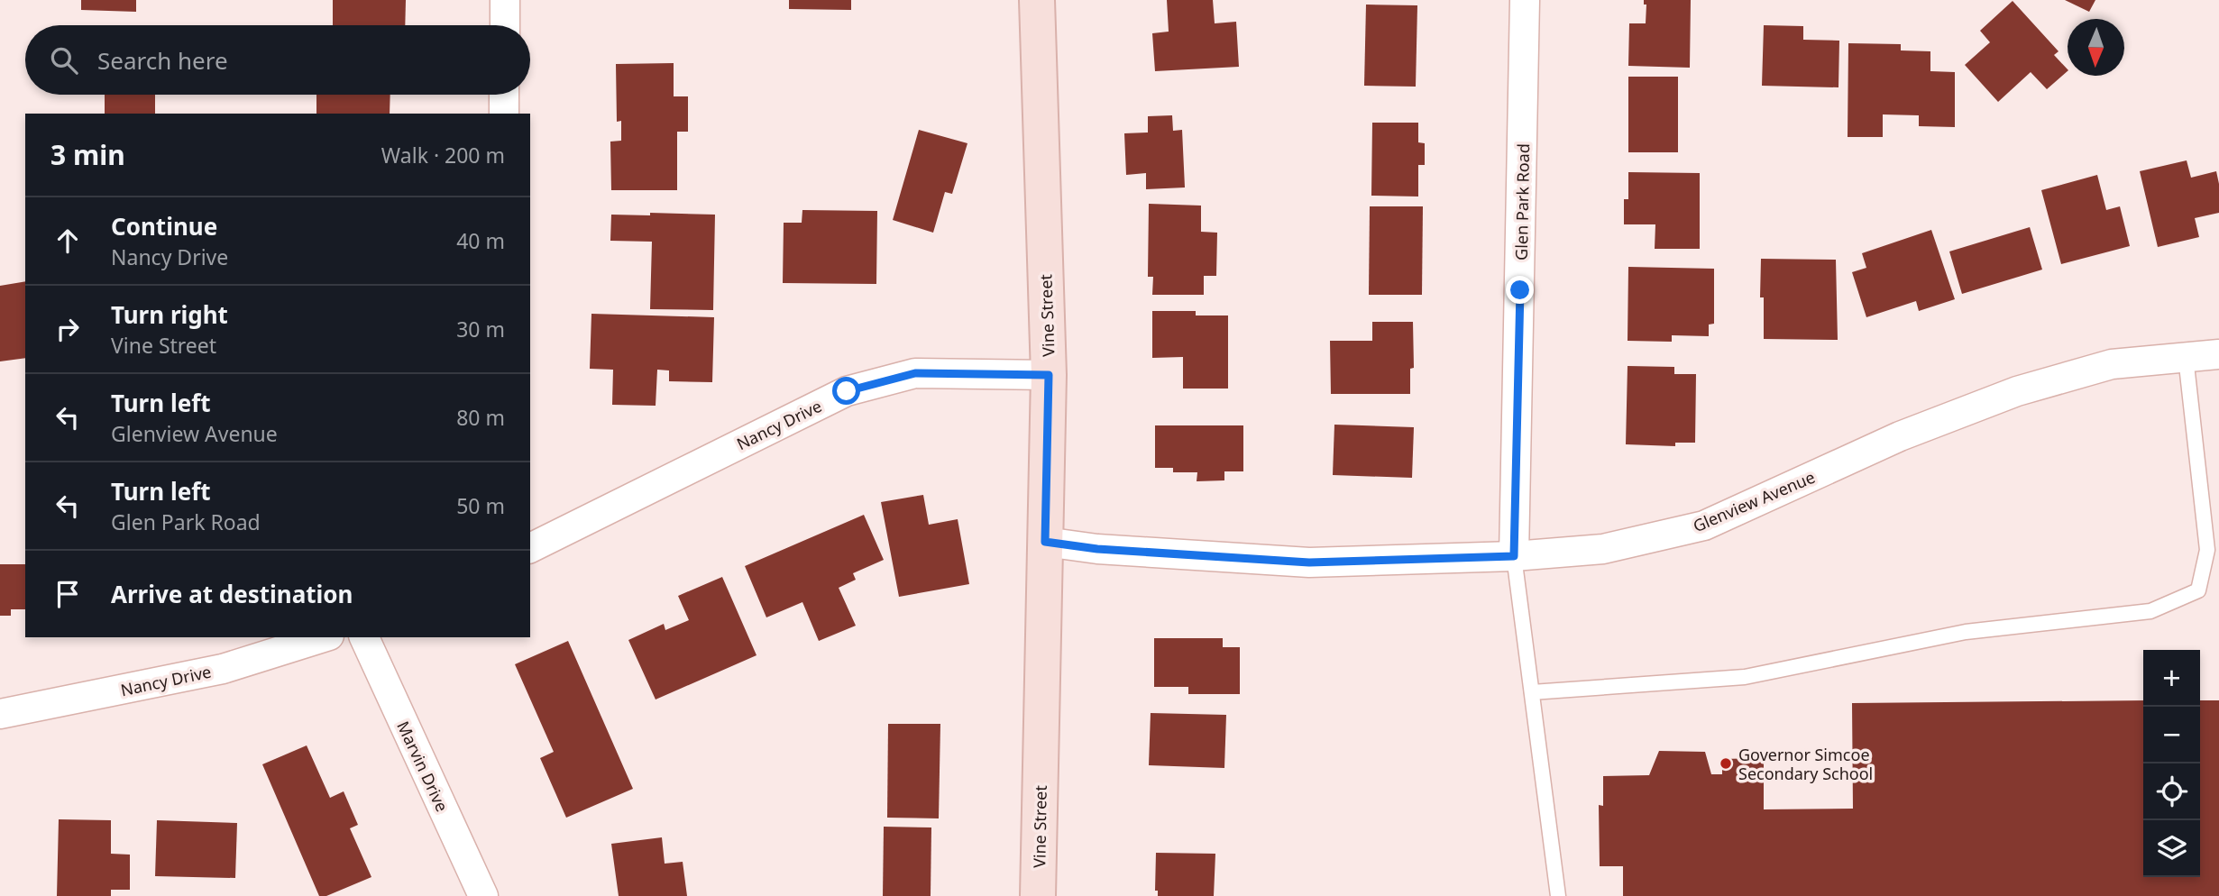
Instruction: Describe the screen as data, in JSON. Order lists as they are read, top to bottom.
{
  "streets": {
    "street": [
      "Glen Park Road",
      "Vine Street",
      "Nancy Drive",
      "Glenview Avenue",
      "Marvin Drive"
    ]
  },
  "crossings": [
    ["Glen Park Road", "Glenview Avenue"],
    ["Vine Street", "Nancy Drive"],
    ["Vine Street", "Glenview Avenue"]
  ],
  "places": ["Governor Simcoe Secondary School"],
  "north": "bottom",
  "page": {
    "search": "Search here",
    "heading": ["3 min", "Walk · 200 m"],
    "list": [
      ["Continue", "Nancy Drive", "40 m"],
      ["Turn right", "Vine Street", "30 m"],
      ["Turn left", "Glenview Avenue", "80 m"],
      ["Turn left", "Glen Park Road", "50 m"],
      "Arrive at destination"
    ],
    "map_buttons": ["+", "−"]
  }
}
